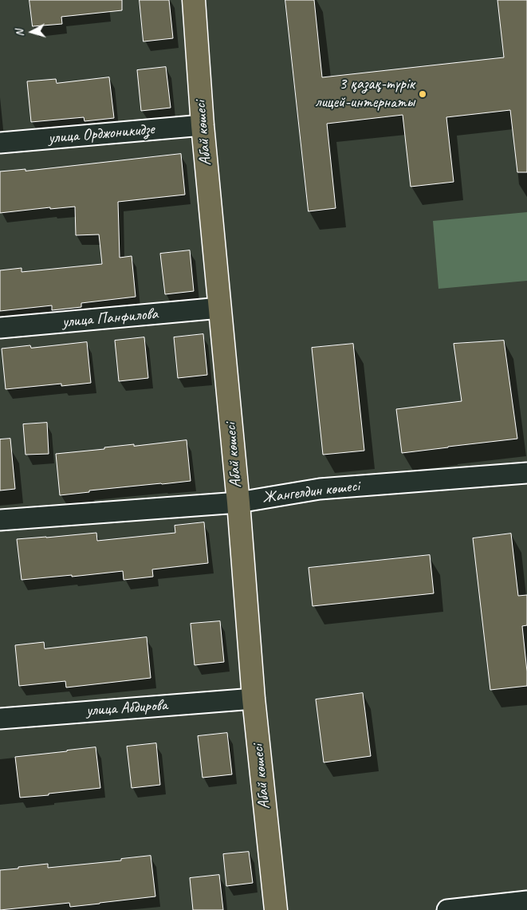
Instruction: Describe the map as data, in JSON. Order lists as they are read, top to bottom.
{
  "streets": {
    "main road": ["Абай көшесі"],
    "street": [
      "улица Орджоникидзе",
      "улица Панфилова",
      "Жангелдин көшесі",
      "улица Абдирова"
    ]
  },
  "crossings": [
    ["Абай көшесі", "улица Орджоникидзе"],
    ["Абай көшесі", "улица Панфилова"],
    ["Абай көшесі", "Жангелдин көшесі"],
    ["Абай көшесі", "улица Абдирова"]
  ],
  "places": ["3 қазақ-түрік лицей-интернаты"],
  "north": "left"
}
